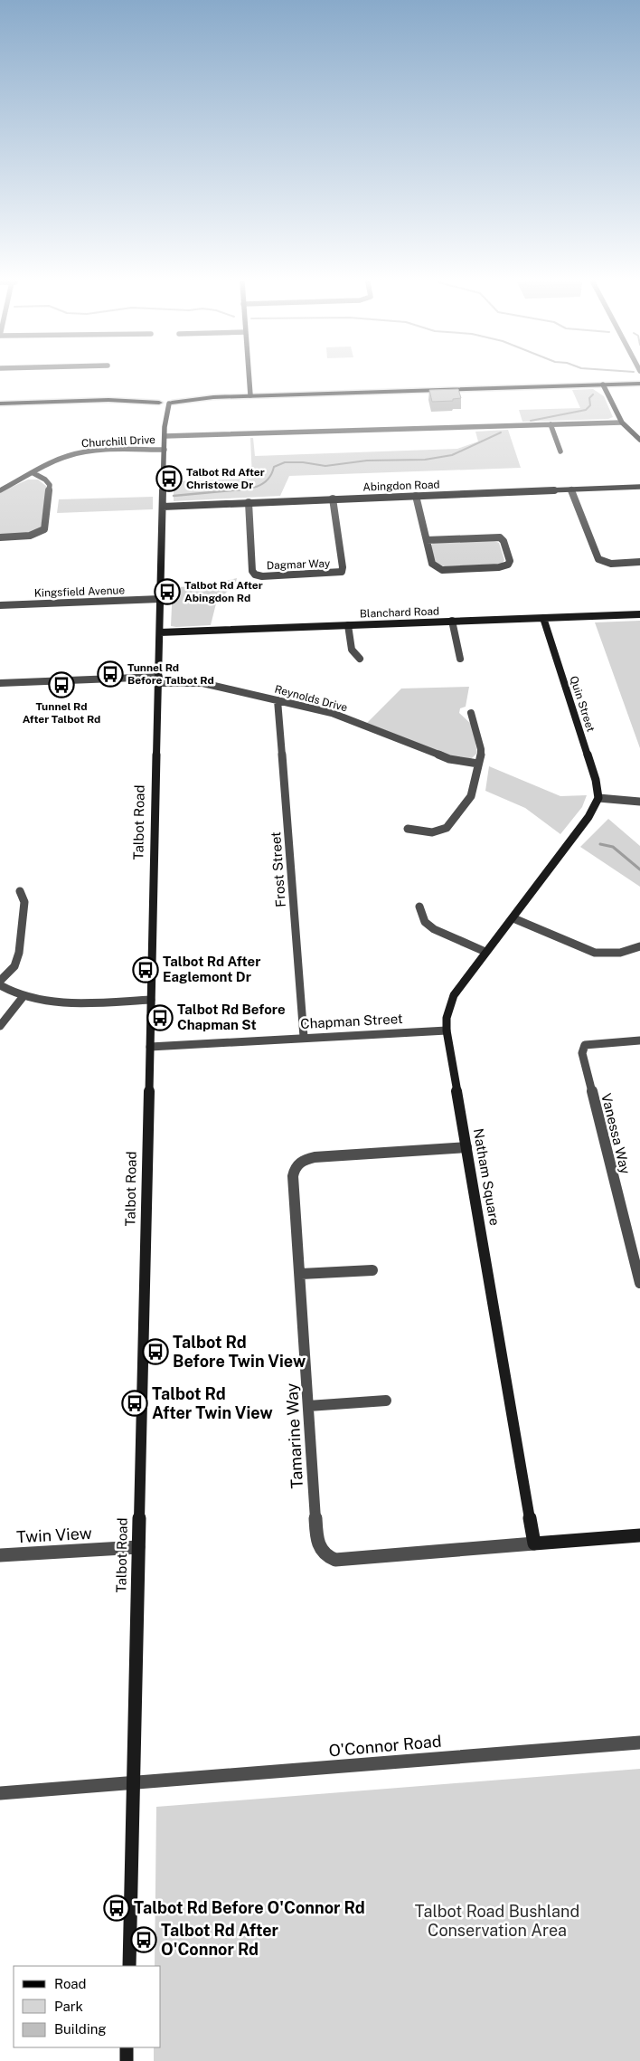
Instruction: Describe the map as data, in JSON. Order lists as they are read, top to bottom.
{
  "streets": {
    "street": [
      "Churchill Drive",
      "Abingdon Road",
      "Dagmar Way",
      "Kingsfield Avenue",
      "Blanchard Road",
      "Reynolds Drive",
      "Quin Street",
      "Talbot Road",
      "Frost Street",
      "Chapman Street",
      "Vanessa Way",
      "Natham Square",
      "Tamarine Way",
      "Twin View",
      "O'Connor Road"
    ]
  },
  "crossings": [
    ["Churchill Drive", "Talbot Road"],
    ["Abingdon Road", "Dagmar Way"],
    ["Abingdon Road", "Talbot Road"],
    ["Kingsfield Avenue", "Talbot Road"],
    ["Blanchard Road", "Quin Street"],
    ["Blanchard Road", "Talbot Road"],
    ["Reynolds Drive", "Talbot Road"],
    ["Reynolds Drive", "Frost Street"],
    ["Quin Street", "Natham Square"],
    ["Talbot Road", "Chapman Street"],
    ["Talbot Road", "Twin View"],
    ["Talbot Road", "O'Connor Road"],
    ["Frost Street", "Chapman Street"],
    ["Chapman Street", "Natham Square"],
    ["Natham Square", "Tamarine Way"]
  ],
  "parks": ["Talbot Road Bushland Conservation Area"],
  "places": {
    "bus stop": [
      "Talbot Rd After Christowe Dr",
      "Talbot Rd After Abingdon Rd",
      "Tunnel Rd Before Talbot Rd",
      "Tunnel Rd After Talbot Rd",
      "Talbot Rd After Eaglemont Dr",
      "Talbot Rd Before Chapman St",
      "Talbot Rd Before Twin View",
      "Talbot Rd After Twin View",
      "Talbot Rd Before O'Connor Rd",
      "Talbot Rd After O'Connor Rd"
    ]
  },
  "legend": ["Road", "Park", "Building"]
}
